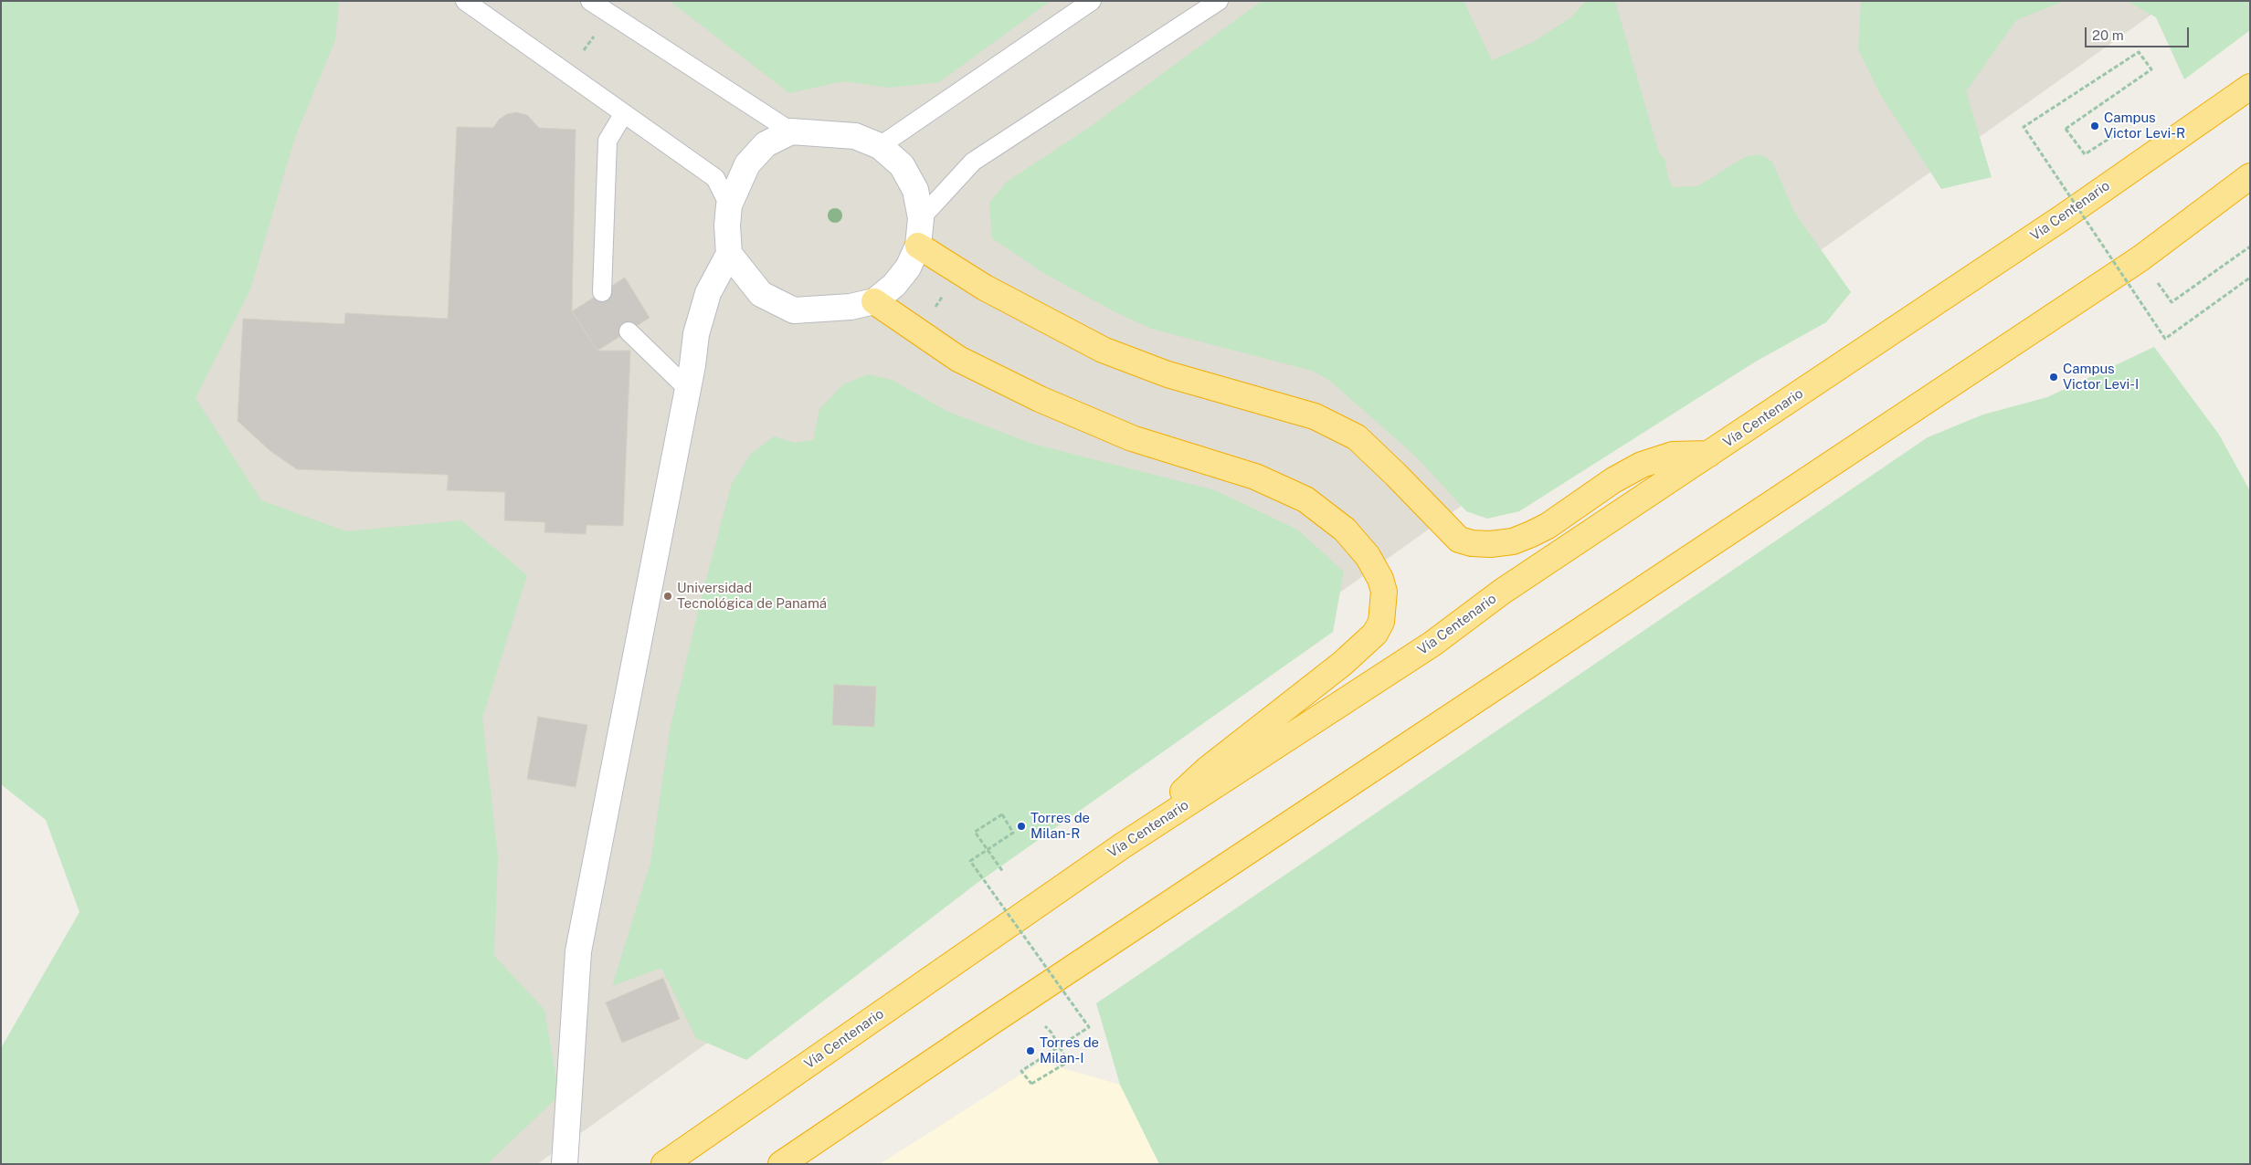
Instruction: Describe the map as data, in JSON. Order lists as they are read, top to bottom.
{
  "streets": {
    "highway": ["Vía Centenario"]
  },
  "places": [
    "Campus Victor Levi-R",
    "Campus Victor Levi-I",
    "Universidad Tecnológica de Panamá",
    "Torres de Milan-R",
    "Torres de Milan-I"
  ],
  "scale_bar": "20 m"
}
